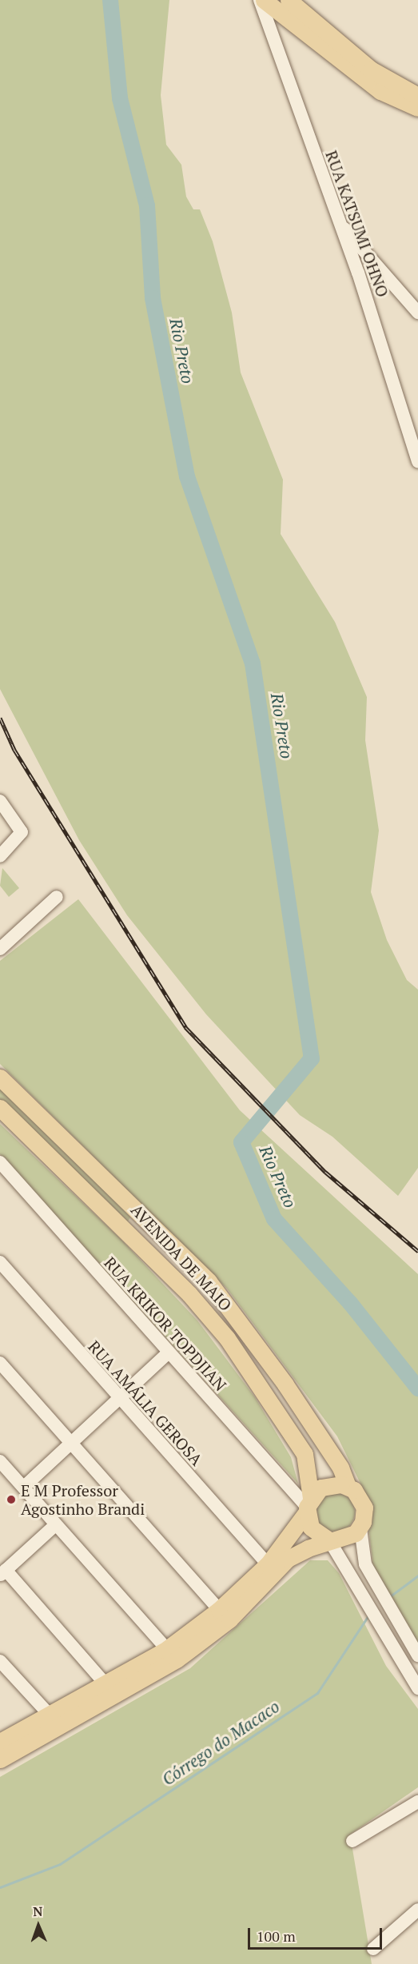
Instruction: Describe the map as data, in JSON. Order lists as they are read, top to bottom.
{
  "streets": {
    "main road": ["AVENIDA DE MAIO"],
    "street": ["RUA KATSUMI OHNO", "RUA KRIKOR TOPDJIAN", "RUA AMÁLIA GEROSA"]
  },
  "crossings": [
    ["AVENIDA DE MAIO", "RUA KRIKOR TOPDJIAN"]
  ],
  "water": ["Rio Preto", "Córrego do Macaco"],
  "places": ["E M Professor Agostinho Brandi"],
  "scale_bar": "100 m",
  "north": "top"
}
